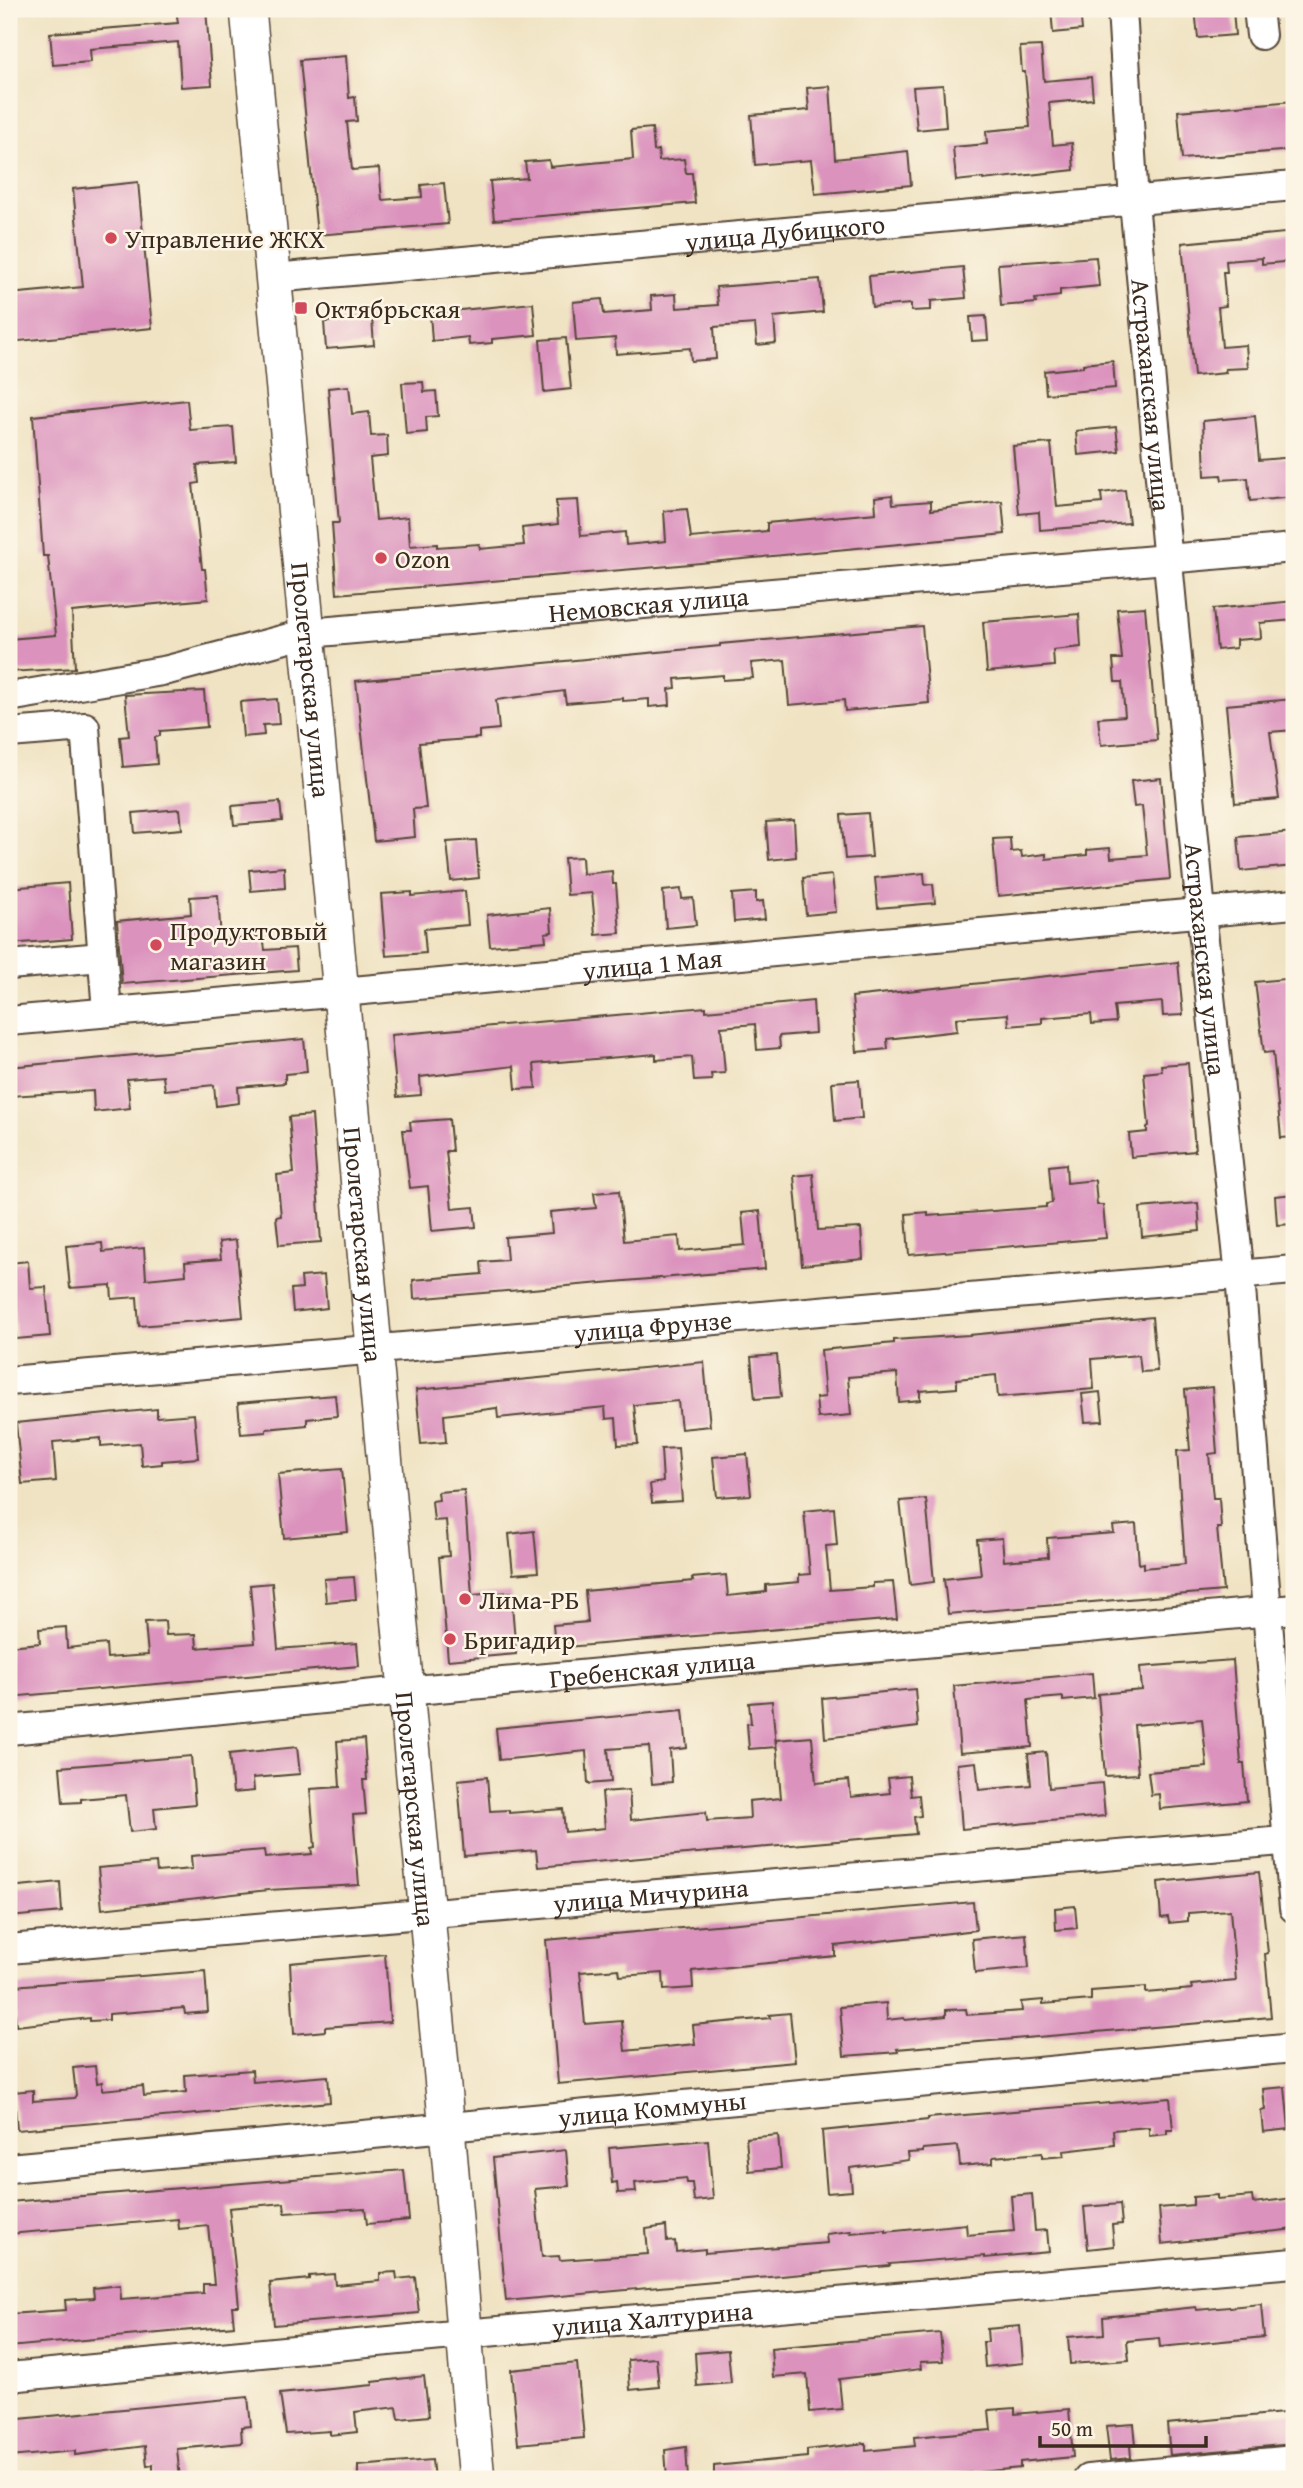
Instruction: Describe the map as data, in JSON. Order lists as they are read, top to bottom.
{
  "streets": {
    "main road": ["Пролетарская улица"],
    "street": [
      "улица Дубицкого",
      "Астраханская улица",
      "Немовская улица",
      "улица 1 Мая",
      "улица Фрунзе",
      "Гребенская улица",
      "улица Мичурина",
      "улица Коммуны",
      "улица Халтурина"
    ]
  },
  "crossings": [
    ["улица Дубицкого", "Астраханская улица"],
    ["улица Дубицкого", "Пролетарская улица"],
    ["Астраханская улица", "Немовская улица"],
    ["Астраханская улица", "улица 1 Мая"],
    ["Астраханская улица", "улица Фрунзе"],
    ["Астраханская улица", "Гребенская улица"],
    ["Астраханская улица", "улица Мичурина"],
    ["Немовская улица", "Пролетарская улица"],
    ["Пролетарская улица", "улица 1 Мая"],
    ["Пролетарская улица", "улица Фрунзе"],
    ["Пролетарская улица", "Гребенская улица"],
    ["Пролетарская улица", "улица Мичурина"],
    ["Пролетарская улица", "улица Коммуны"],
    ["Пролетарская улица", "улица Халтурина"]
  ],
  "places": {
    "other": [
      "Управление ЖКХ",
      "Ozon",
      "Продуктовый магазин",
      "Лима-РБ",
      "Бригадир"
    ],
    "transit": ["Октябрьская"]
  },
  "scale_bar": "50 m"
}
